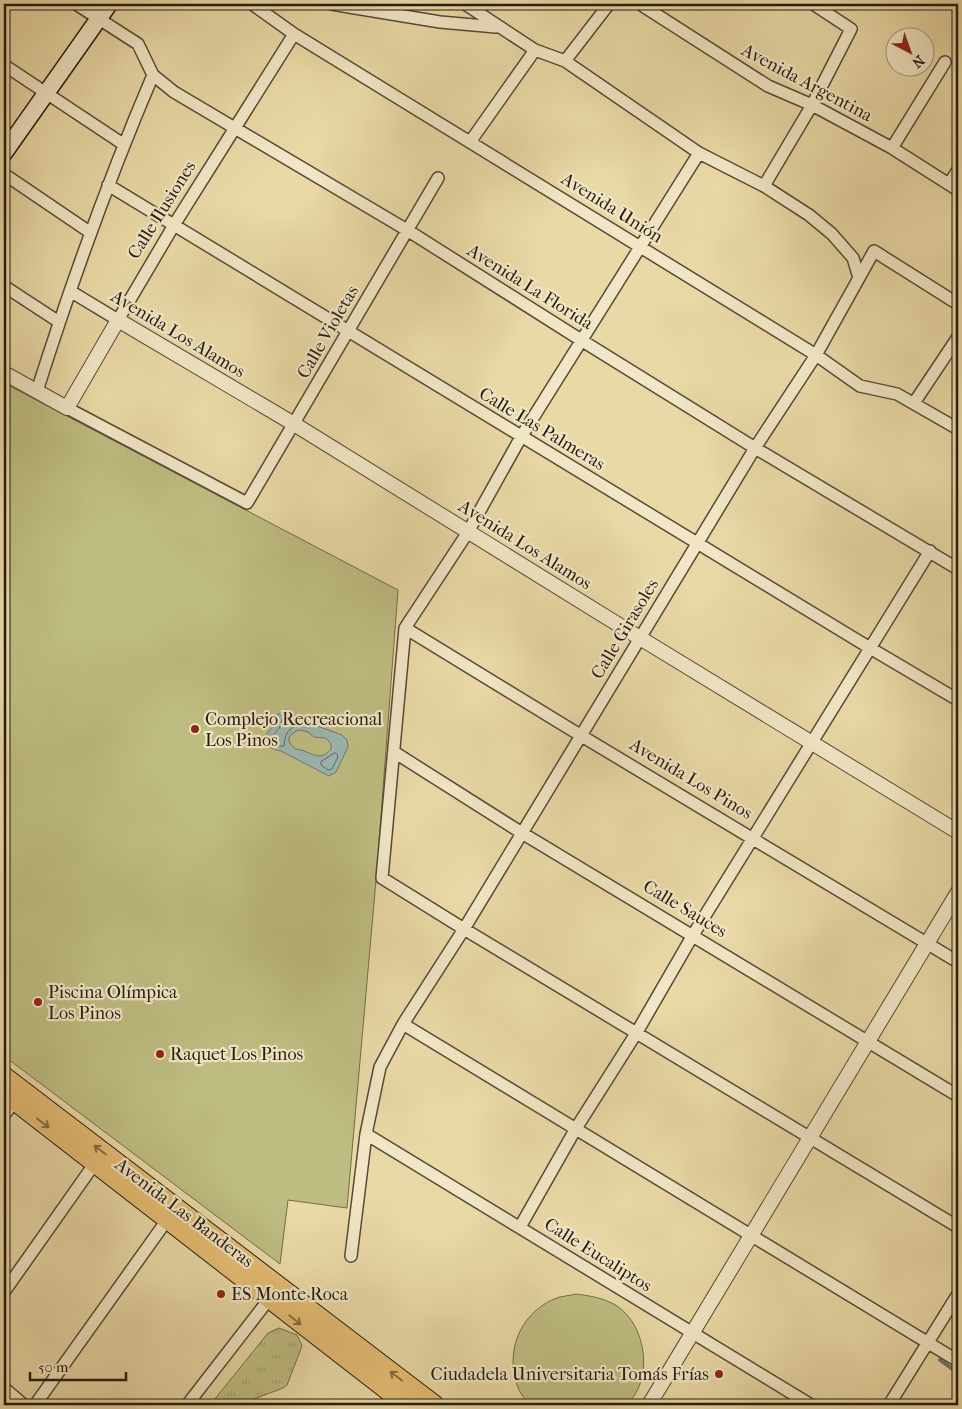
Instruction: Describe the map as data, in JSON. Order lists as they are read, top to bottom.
{
  "streets": {
    "main road": ["Avenida Las Banderas"],
    "street": [
      "Avenida Argentina",
      "Avenida Unión",
      "Calle Ilusiones",
      "Avenida La Florida",
      "Calle Violetas",
      "Avenida Los Alamos",
      "Calle Las Palmeras",
      "Calle Girasoles",
      "Avenida Los Pinos",
      "Calle Sauces",
      "Calle Eucaliptos"
    ]
  },
  "crossings": [
    ["Avenida Unión", "Calle Ilusiones"],
    ["Avenida Unión", "Calle Girasoles"],
    ["Calle Ilusiones", "Avenida La Florida"],
    ["Calle Ilusiones", "Calle Violetas"],
    ["Calle Ilusiones", "Avenida Los Alamos"],
    ["Calle Ilusiones", "Calle Las Palmeras"],
    ["Avenida La Florida", "Calle Violetas"],
    ["Avenida La Florida", "Calle Girasoles"],
    ["Calle Violetas", "Avenida Los Alamos"],
    ["Calle Violetas", "Calle Las Palmeras"],
    ["Avenida Los Alamos", "Calle Girasoles"],
    ["Calle Las Palmeras", "Calle Girasoles"],
    ["Calle Girasoles", "Avenida Los Pinos"],
    ["Calle Girasoles", "Calle Sauces"],
    ["Calle Girasoles", "Calle Eucaliptos"]
  ],
  "places": [
    "Complejo Recreacional Los Pinos",
    "Piscina Olímpica Los Pinos",
    "Raquet Los Pinos",
    "ES Monte Roca",
    "Ciudadela Universitaria Tomás Frías"
  ],
  "scale_bar": "50 m",
  "north": "bottom right"
}
